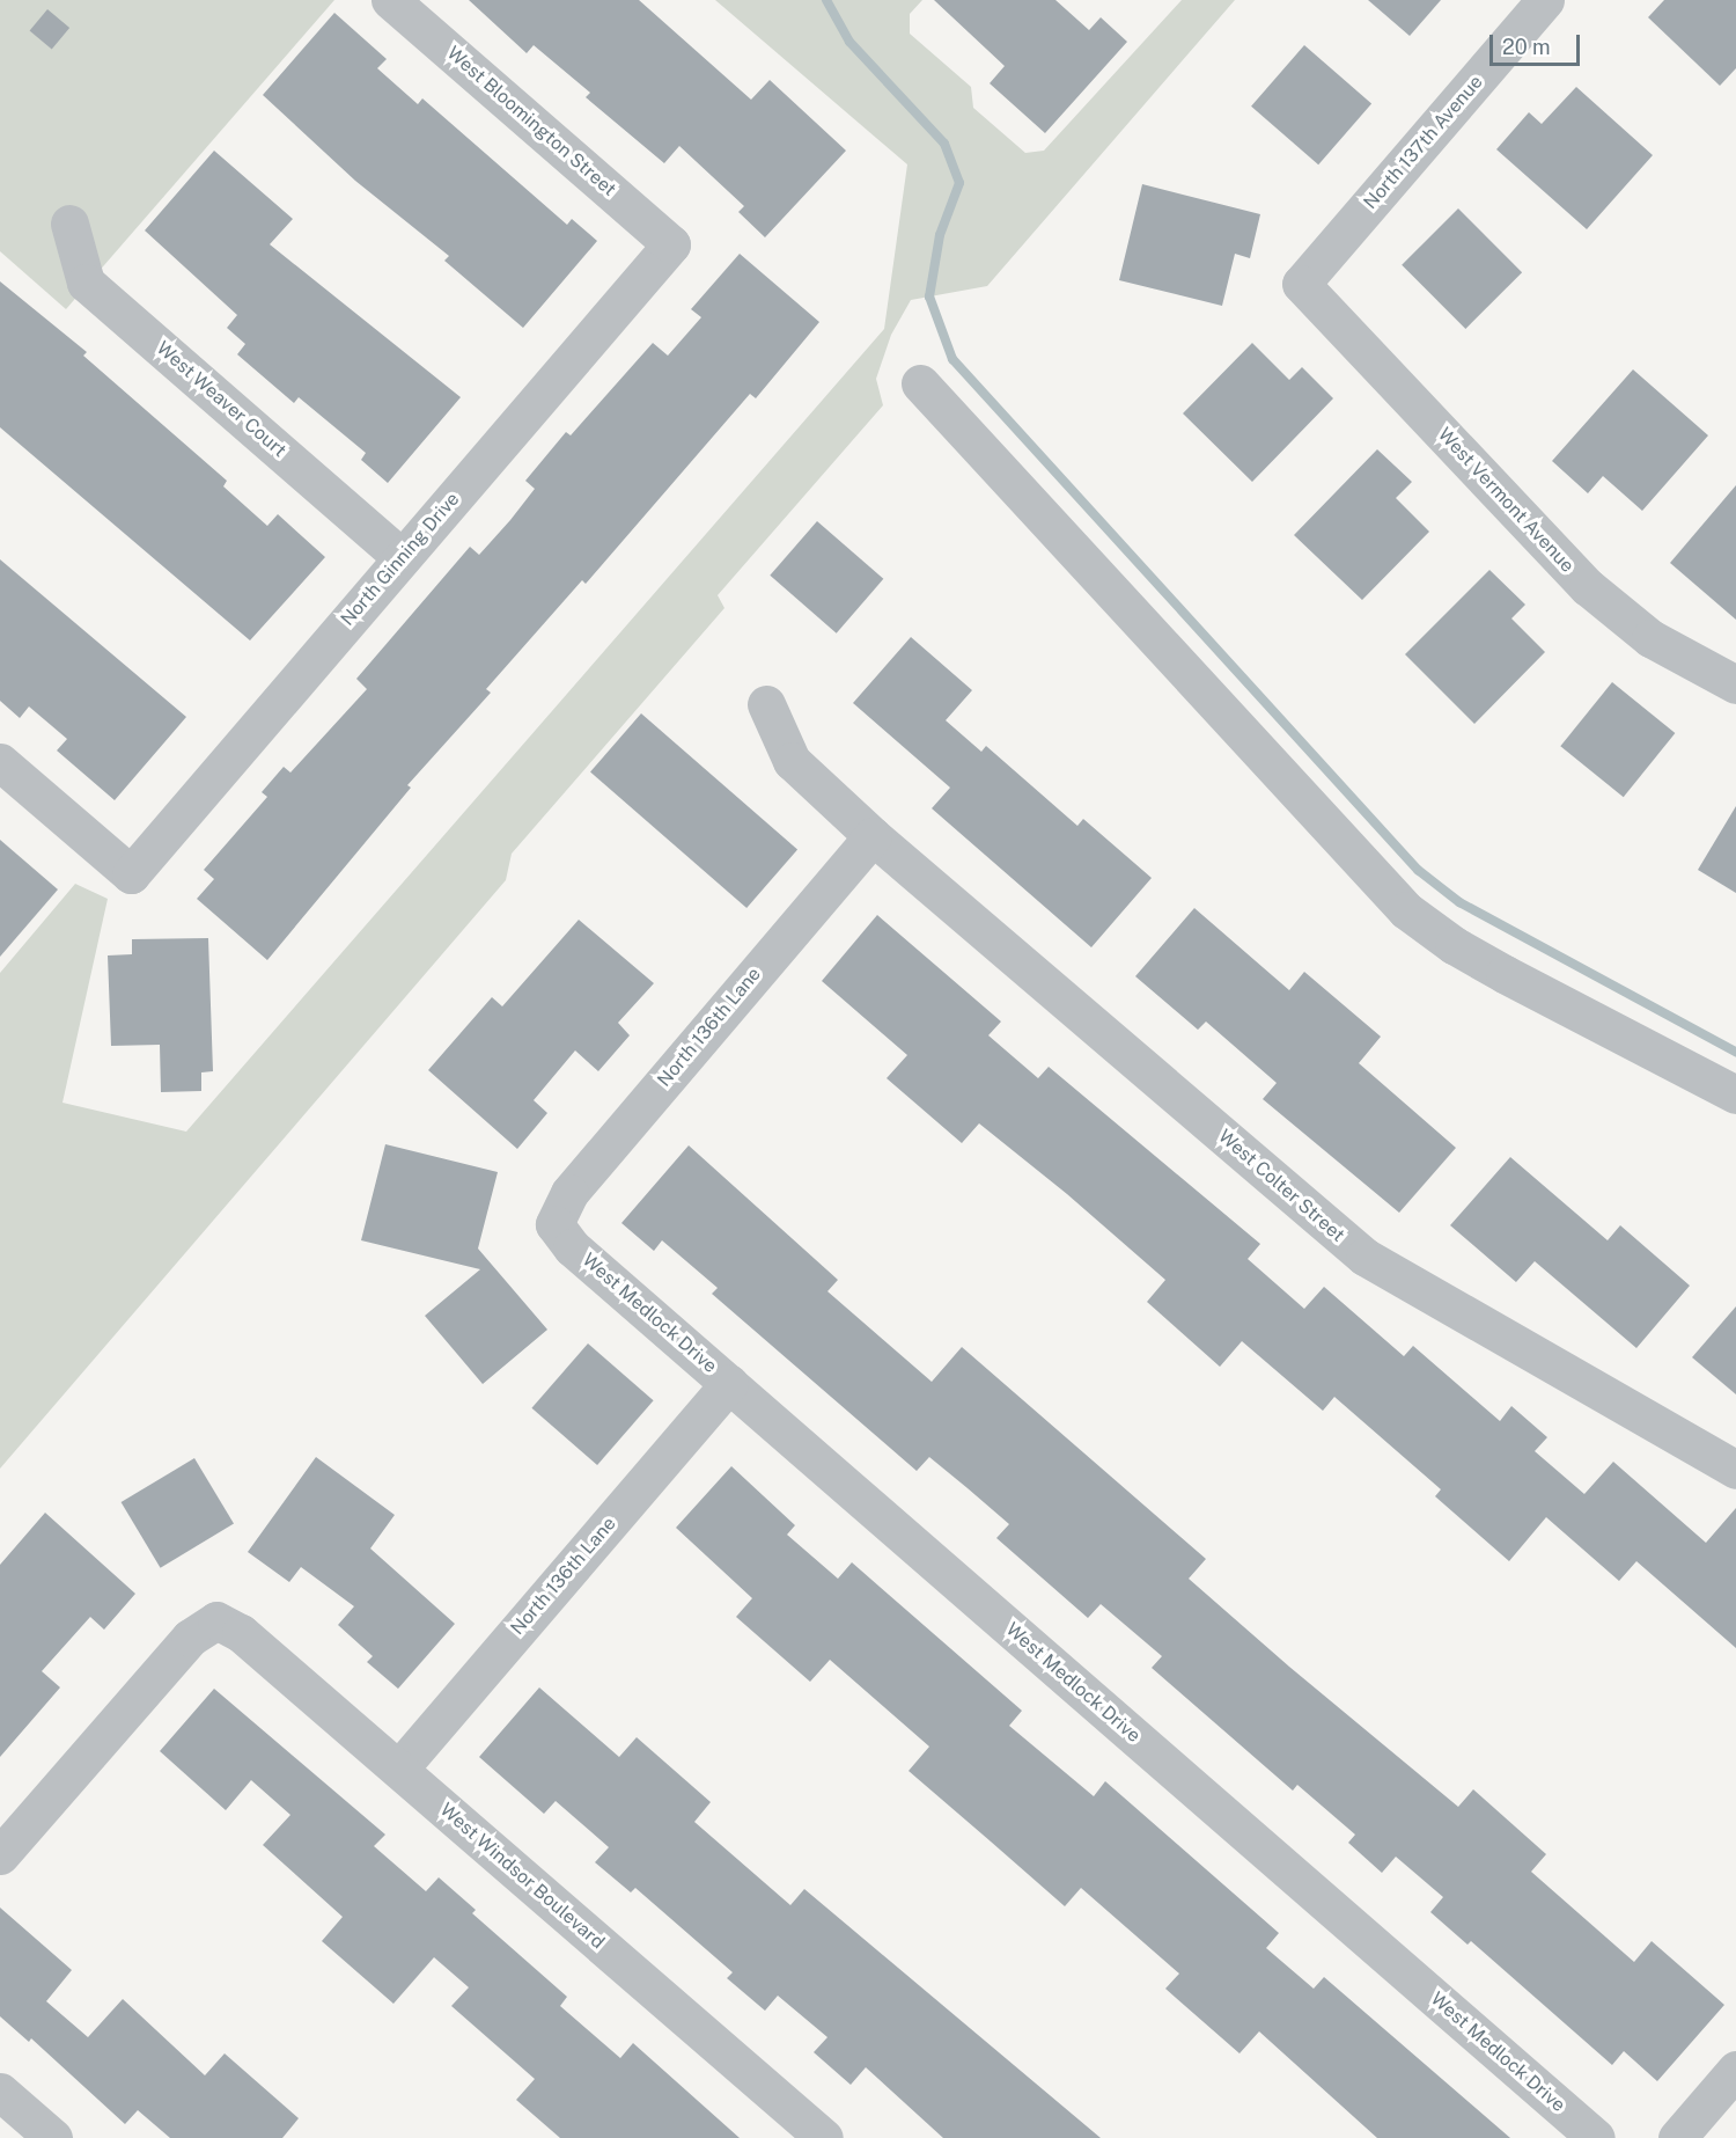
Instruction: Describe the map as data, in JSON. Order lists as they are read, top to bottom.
{
  "streets": {
    "street": [
      "West Bloomington Street",
      "North 137th Avenue",
      "West Weaver Court",
      "West Vermont Avenue",
      "North Ginning Drive",
      "North 136th Lane",
      "West Colter Street",
      "West Medlock Drive",
      "West Windsor Boulevard"
    ]
  },
  "crossings": [
    ["West Bloomington Street", "North Ginning Drive"],
    ["North 137th Avenue", "West Vermont Avenue"],
    ["West Weaver Court", "North Ginning Drive"],
    ["North 136th Lane", "West Colter Street"],
    ["North 136th Lane", "West Medlock Drive"],
    ["North 136th Lane", "West Windsor Boulevard"]
  ],
  "scale_bar": "20 m"
}
